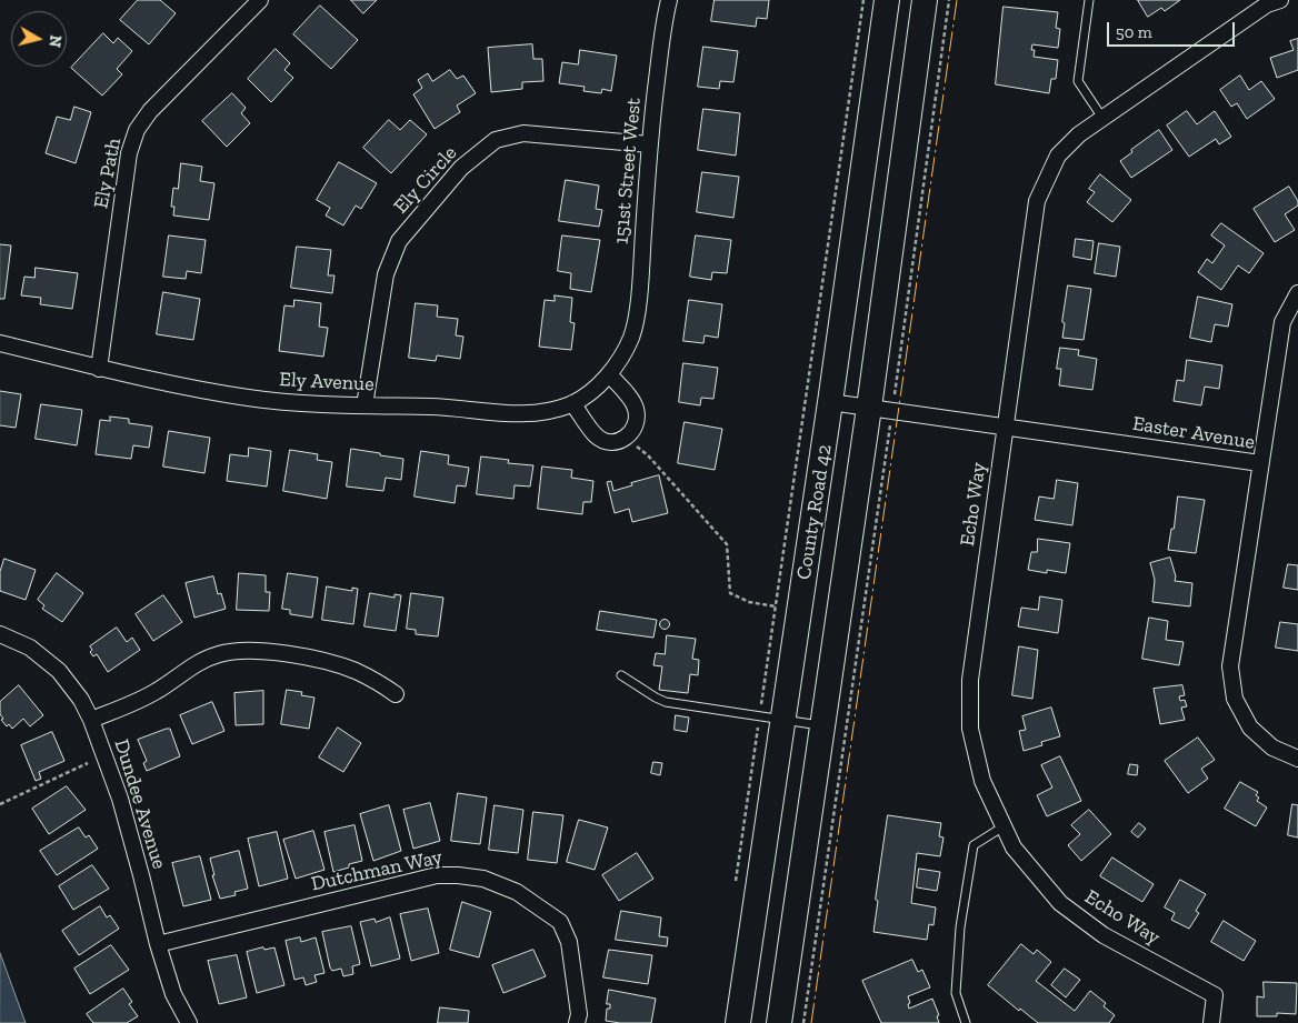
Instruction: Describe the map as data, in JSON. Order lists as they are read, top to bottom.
{
  "streets": {
    "highway": ["County Road 42"],
    "street": [
      "151st Street West",
      "Ely Path",
      "Ely Circle",
      "Ely Avenue",
      "Easter Avenue",
      "Echo Way",
      "Dundee Avenue",
      "Dutchman Way"
    ]
  },
  "crossings": [
    ["151st Street West", "Ely Circle"],
    ["151st Street West", "Ely Avenue"],
    ["Ely Path", "Ely Avenue"],
    ["Ely Circle", "Ely Avenue"],
    ["Easter Avenue", "Echo Way"],
    ["Easter Avenue", "County Road 42"],
    ["Dundee Avenue", "Dutchman Way"]
  ],
  "scale_bar": "50 m",
  "north": "right"
}
